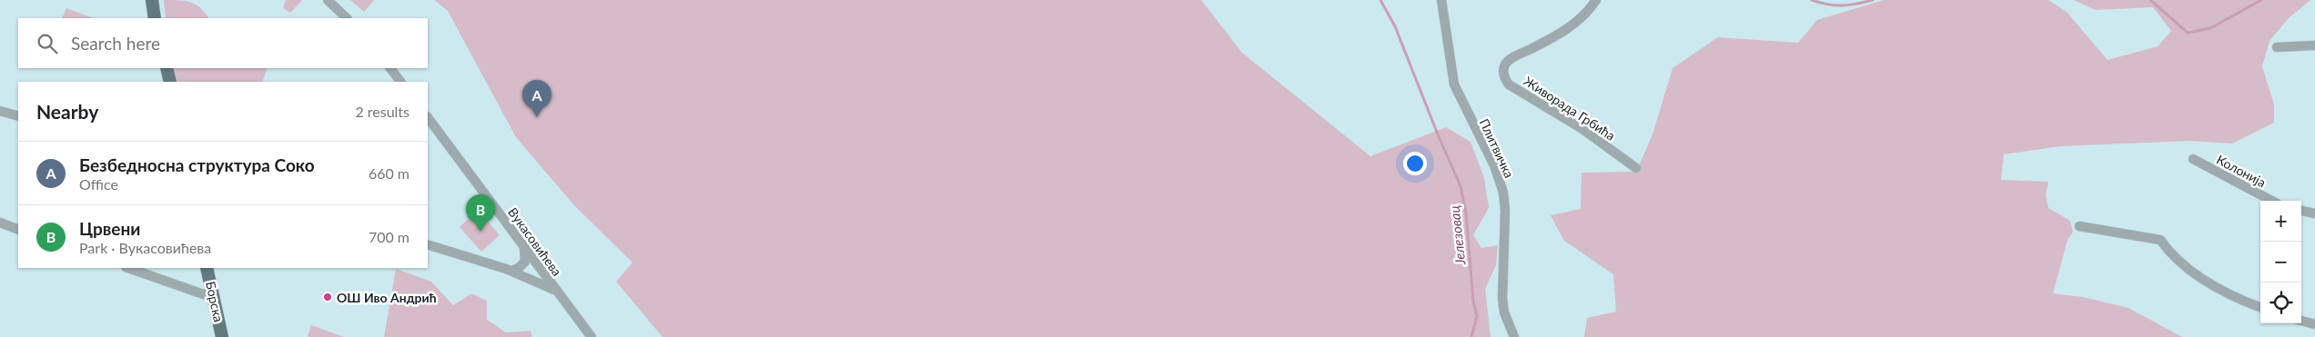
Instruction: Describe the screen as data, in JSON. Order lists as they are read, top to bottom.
{
  "streets": {
    "main road": ["Борска"],
    "street": [
      "Живорада Грбића",
      "Плитвичка",
      "Колонија",
      "Вукасовићева"
    ]
  },
  "water": ["Јелезовац"],
  "places": ["ОШ Иво Андрић"],
  "page": {
    "search": "Search here",
    "pins": ["A", "B"],
    "heading": ["Nearby", "2 results"],
    "list": [
      {
        "mark": "A",
        "name": "Безбедносна структура Соко",
        "note": "Office",
        "value": "660 m"
      },
      {
        "mark": "B",
        "name": "Црвени",
        "note": "Park · Вукасовићева",
        "value": "700 m"
      }
    ],
    "map_buttons": ["+", "−"]
  }
}
